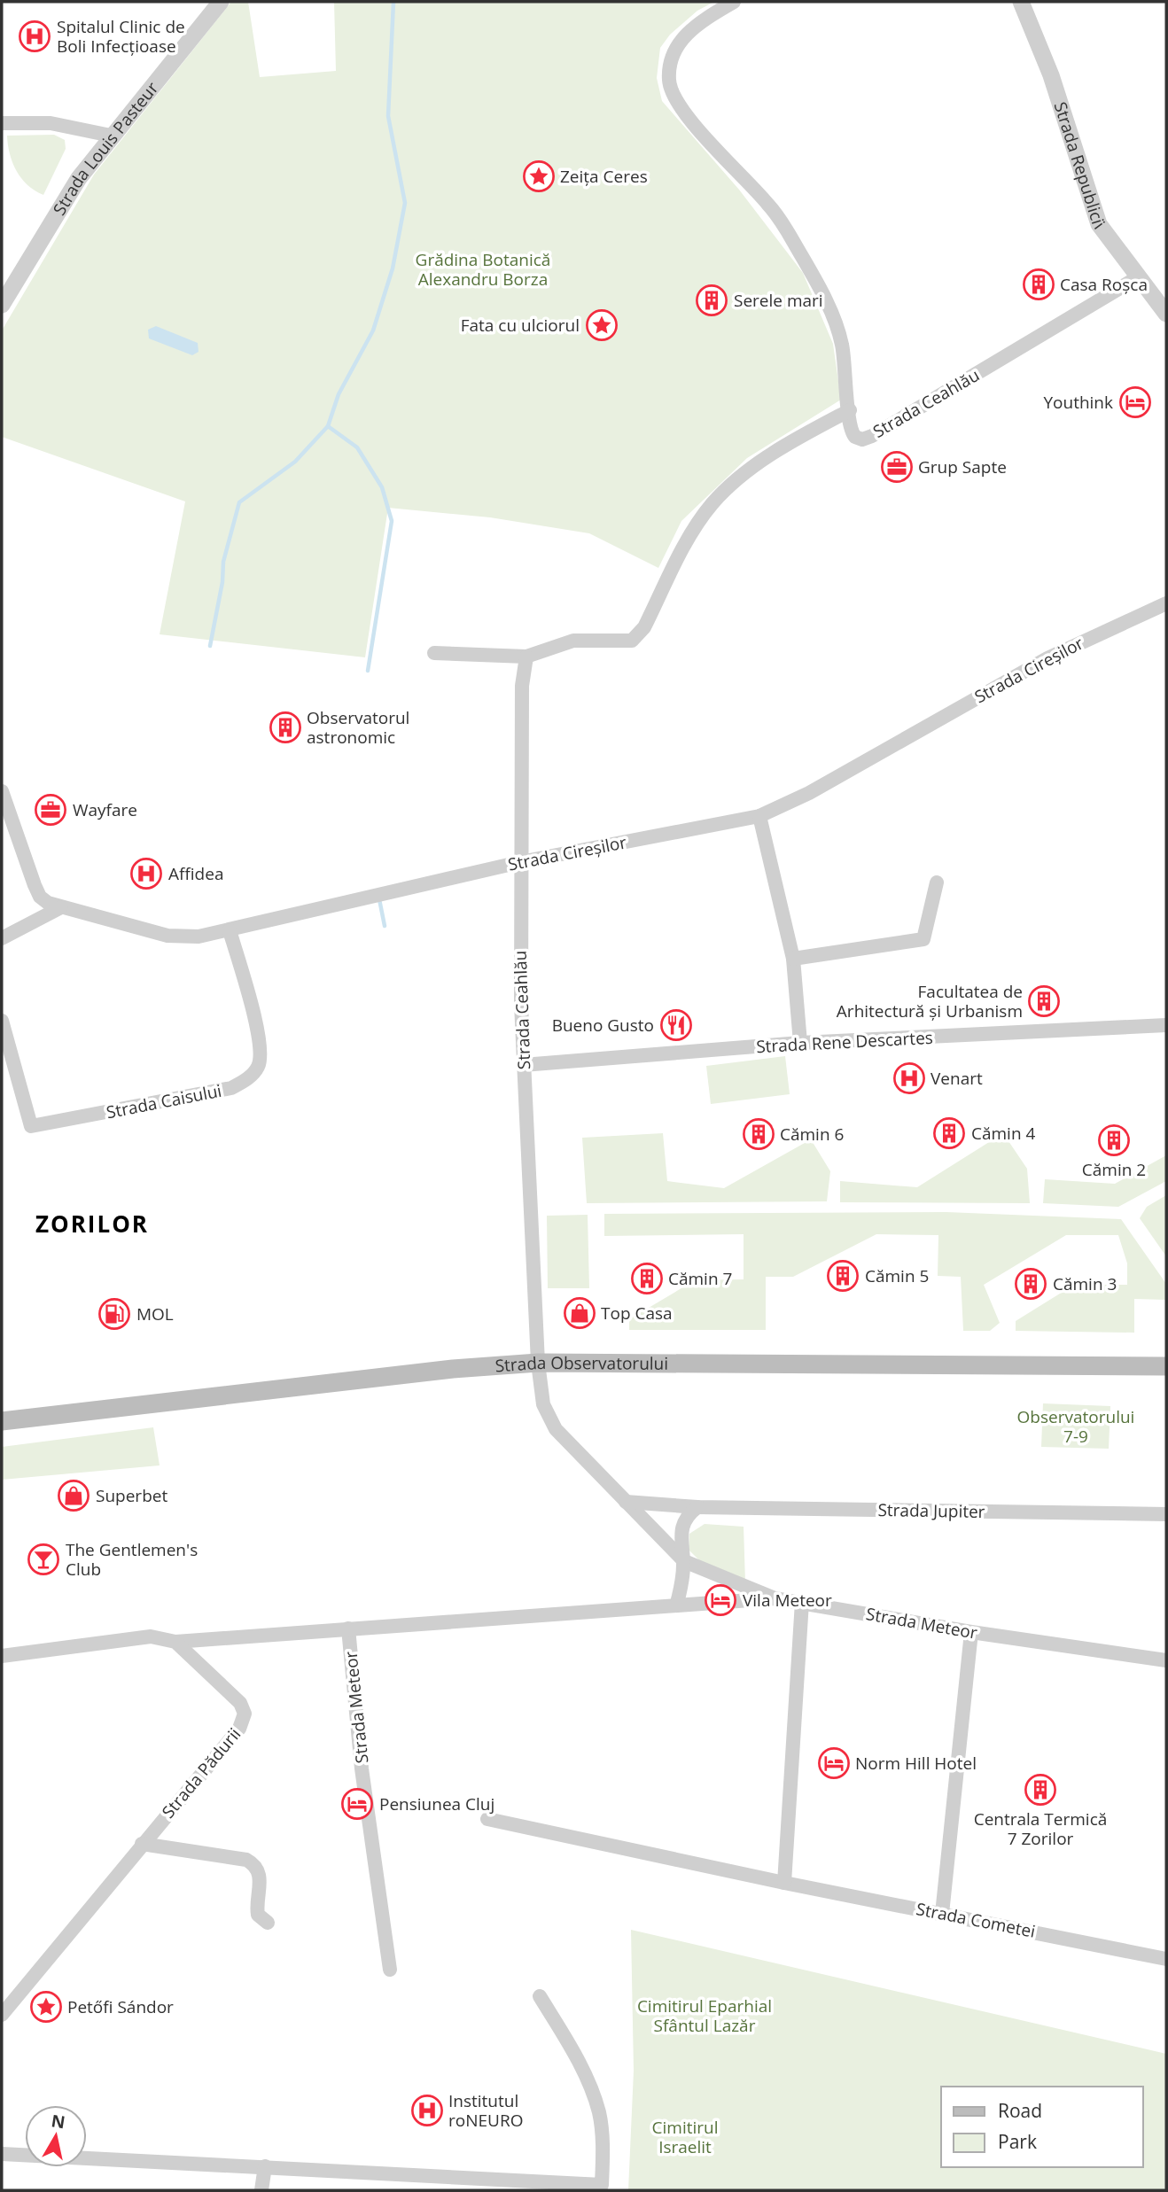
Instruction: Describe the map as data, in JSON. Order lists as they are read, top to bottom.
{
  "streets": {
    "main road": ["Strada Observatorului"],
    "street": [
      "Strada Louis Pasteur",
      "Strada Republicii",
      "Strada Ceahlău",
      "Strada Cireșilor",
      "Strada Rene Descartes",
      "Strada Caisului",
      "Strada Jupiter",
      "Strada Meteor",
      "Strada Pădurii",
      "Strada Cometei"
    ]
  },
  "crossings": [
    ["Strada Republicii", "Strada Ceahlău"],
    ["Strada Ceahlău", "Strada Cireșilor"],
    ["Strada Ceahlău", "Strada Rene Descartes"],
    ["Strada Ceahlău", "Strada Observatorului"],
    ["Strada Cireșilor", "Strada Caisului"],
    ["Strada Meteor", "Strada Pădurii"]
  ],
  "districts": ["ZORILOR"],
  "parks": [
    "Grădina Botanică Alexandru Borza",
    "Observatorului 7-9",
    "Cimitirul Eparhial Sfântul Lazăr",
    "Cimitirul Israelit"
  ],
  "places": {
    "hospital": [
      "Spitalul Clinic de Boli Infecțioase",
      "Affidea",
      "Venart",
      "Institutul roNEURO"
    ],
    "place": ["Zeița Ceres", "Fata cu ulciorul", "Petőfi Sándor"],
    "building": [
      "Casa Roșca",
      "Serele mari",
      "Observatorul astronomic",
      "Facultatea de Arhitectură și Urbanism",
      "Cămin 4",
      "Cămin 6",
      "Cămin 2",
      "Cămin 5",
      "Cămin 7",
      "Cămin 3",
      "Centrala Termică 7 Zorilor"
    ],
    "hotel": [
      "Youthink",
      "Vila Meteor",
      "Norm Hill Hotel",
      "Pensiunea Cluj"
    ],
    "office": ["Grup Sapte", "Wayfare"],
    "restaurant": ["Bueno Gusto"],
    "shop": ["Top Casa", "Superbet"],
    "fuel station": ["MOL"],
    "bar": ["The Gentlemen's Club"]
  },
  "legend": ["Road", "Park"],
  "north": "top"
}
